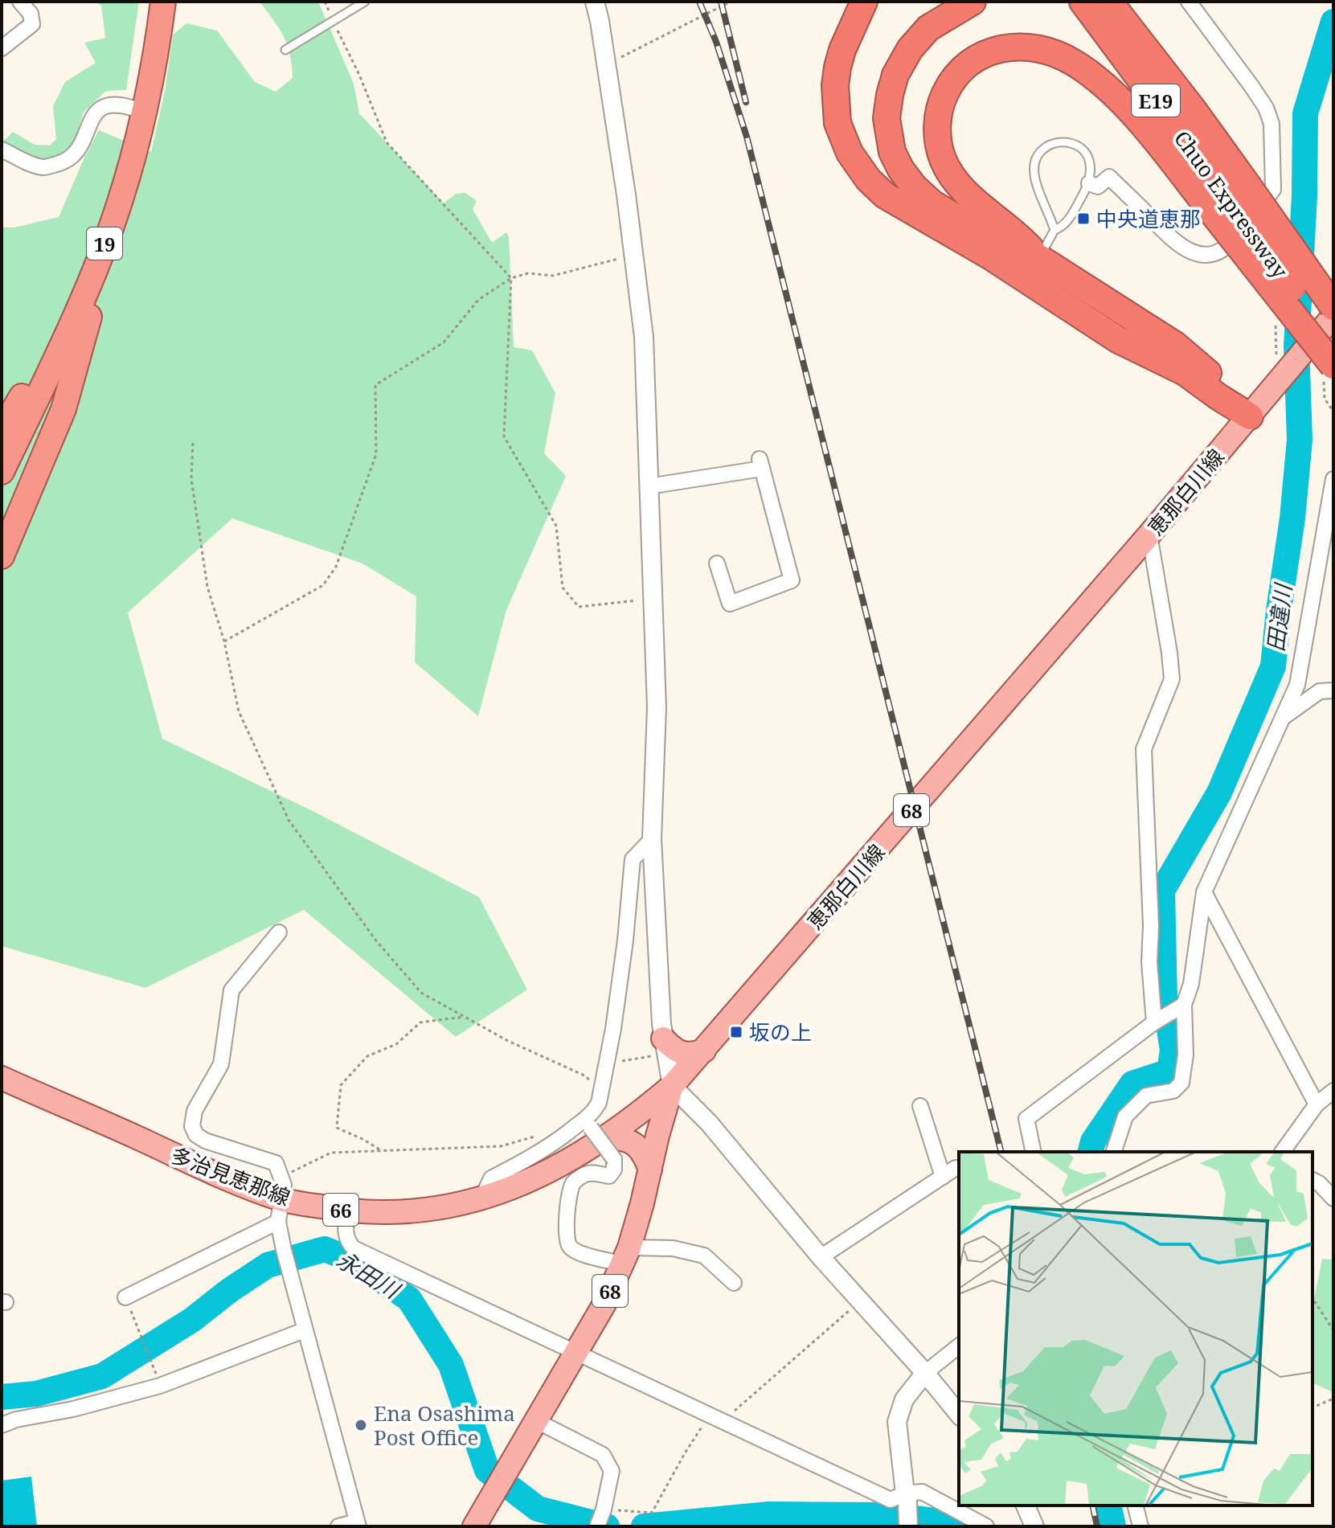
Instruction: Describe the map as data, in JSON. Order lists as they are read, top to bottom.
{
  "streets": {
    "highway": ["E19", "Chuo Expressway", "19"],
    "main road": [
      "恵那白川線",
      "68",
      "多治見恵那線",
      "66"
    ]
  },
  "crossings": [
    ["Chuo Expressway", "恵那白川線"],
    ["恵那白川線", "多治見恵那線"]
  ],
  "water": ["田違川", "永田川"],
  "places": {
    "transit": ["中央道恵那", "坂の上"],
    "other": ["Ena Osashima Post Office"]
  }
}
